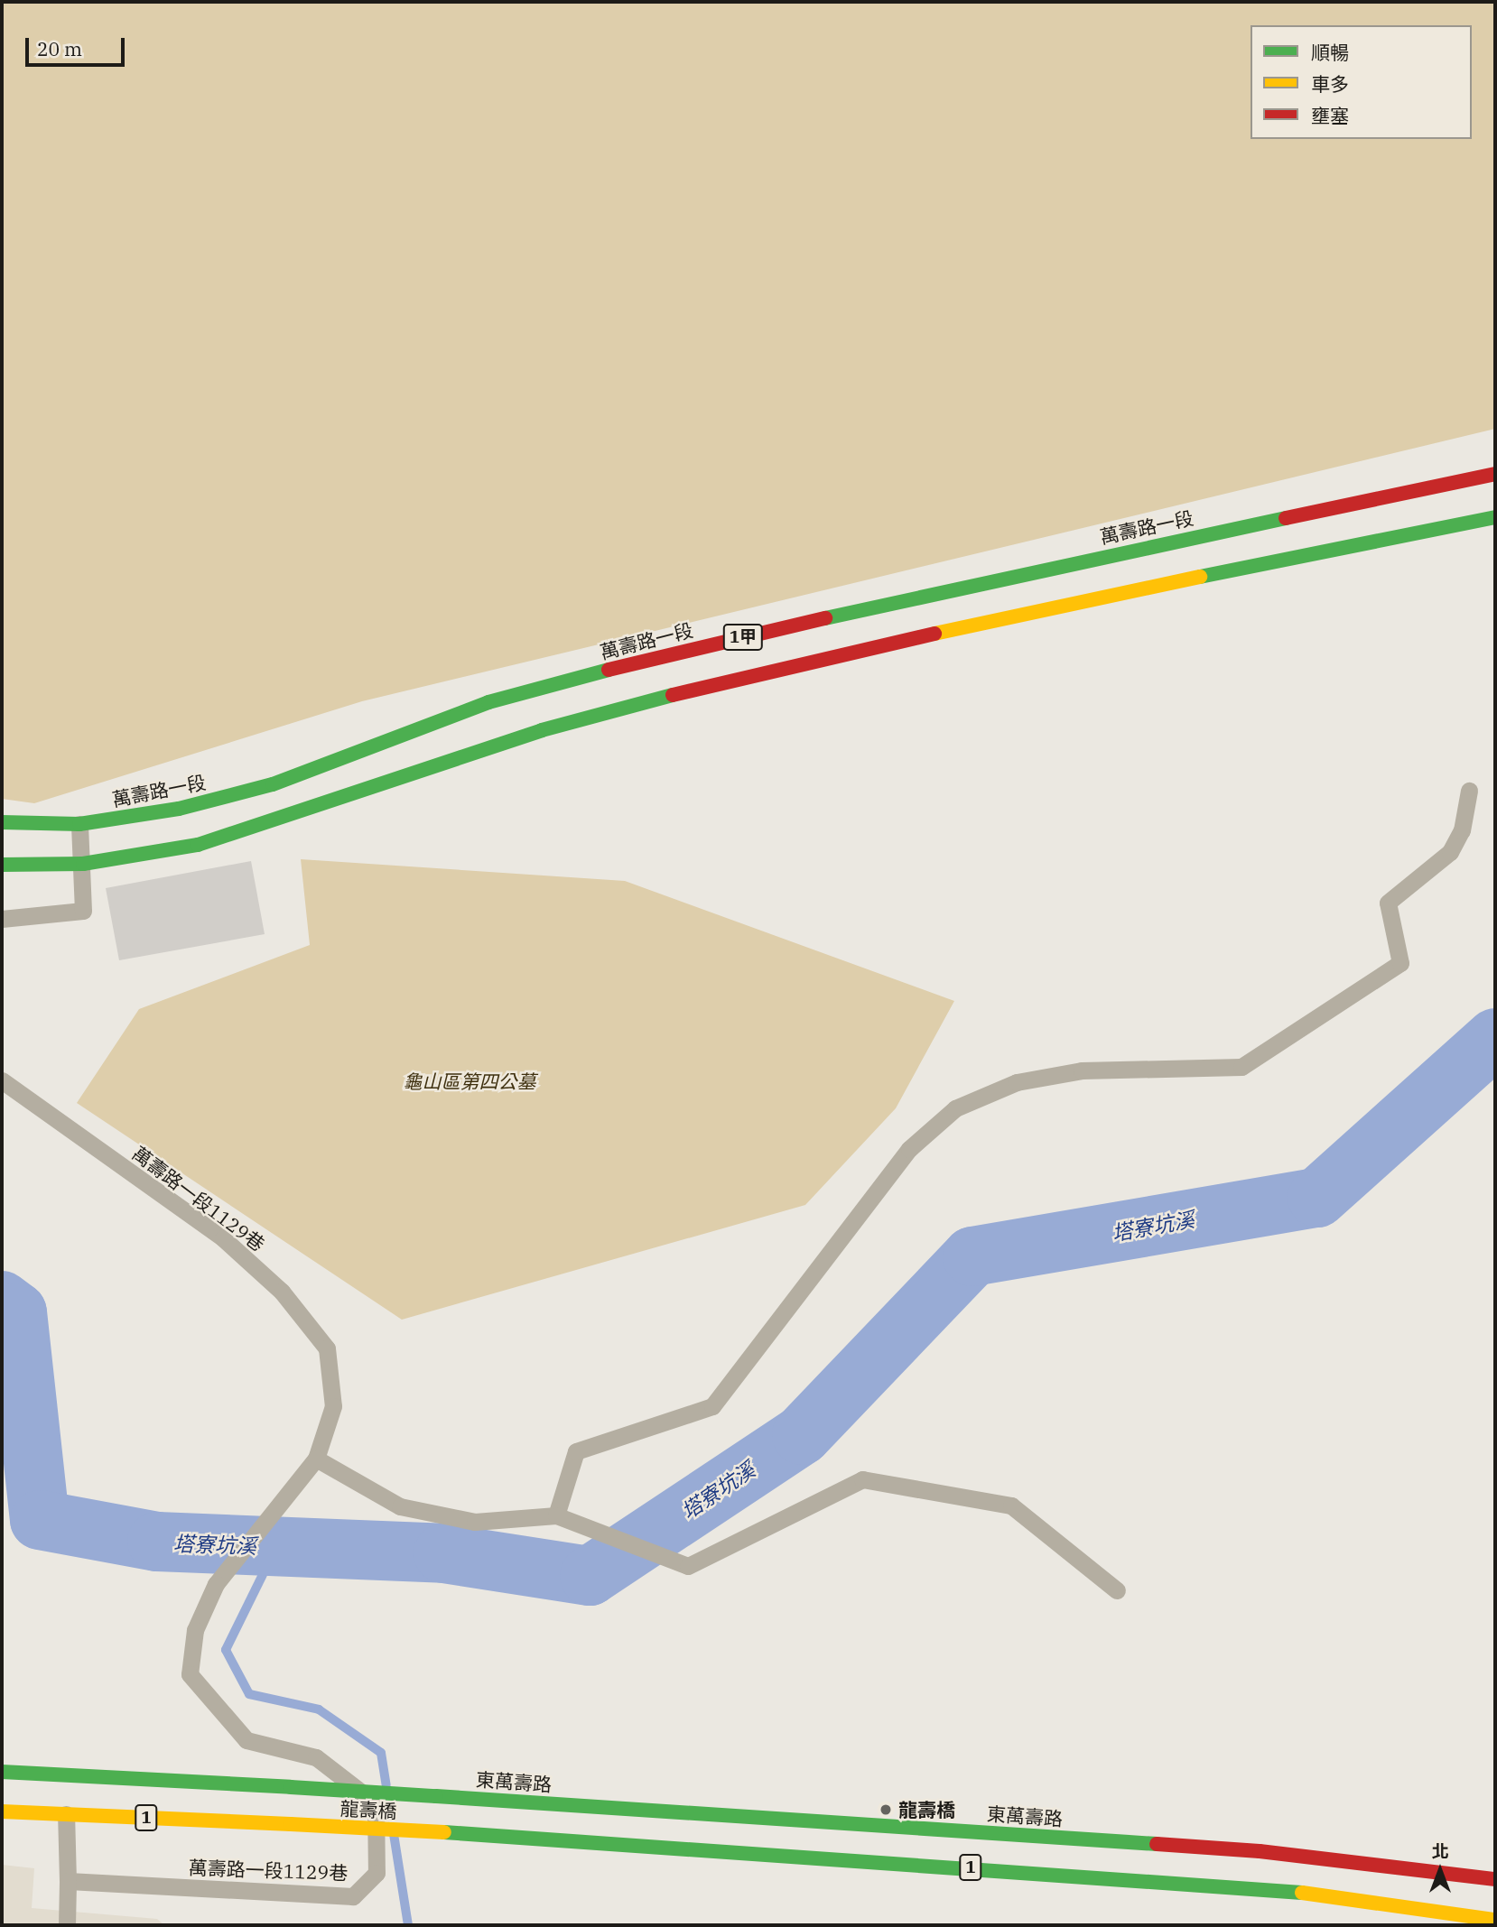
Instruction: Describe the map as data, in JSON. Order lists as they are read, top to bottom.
{
  "streets": {
    "main road": [
      "萬壽路一段",
      "1甲",
      "東萬壽路",
      "龍壽橋",
      "1"
    ],
    "lane": ["萬壽路一段1129巷"]
  },
  "crossings": [
    ["東萬壽路", "龍壽橋"],
    ["龍壽橋", "1"]
  ],
  "water": ["塔寮坑溪"],
  "parks": ["龜山區第四公墓"],
  "places": ["龍壽橋"],
  "legend": ["順暢", "車多", "壅塞"],
  "scale_bar": "20 m",
  "north": "top"
}
